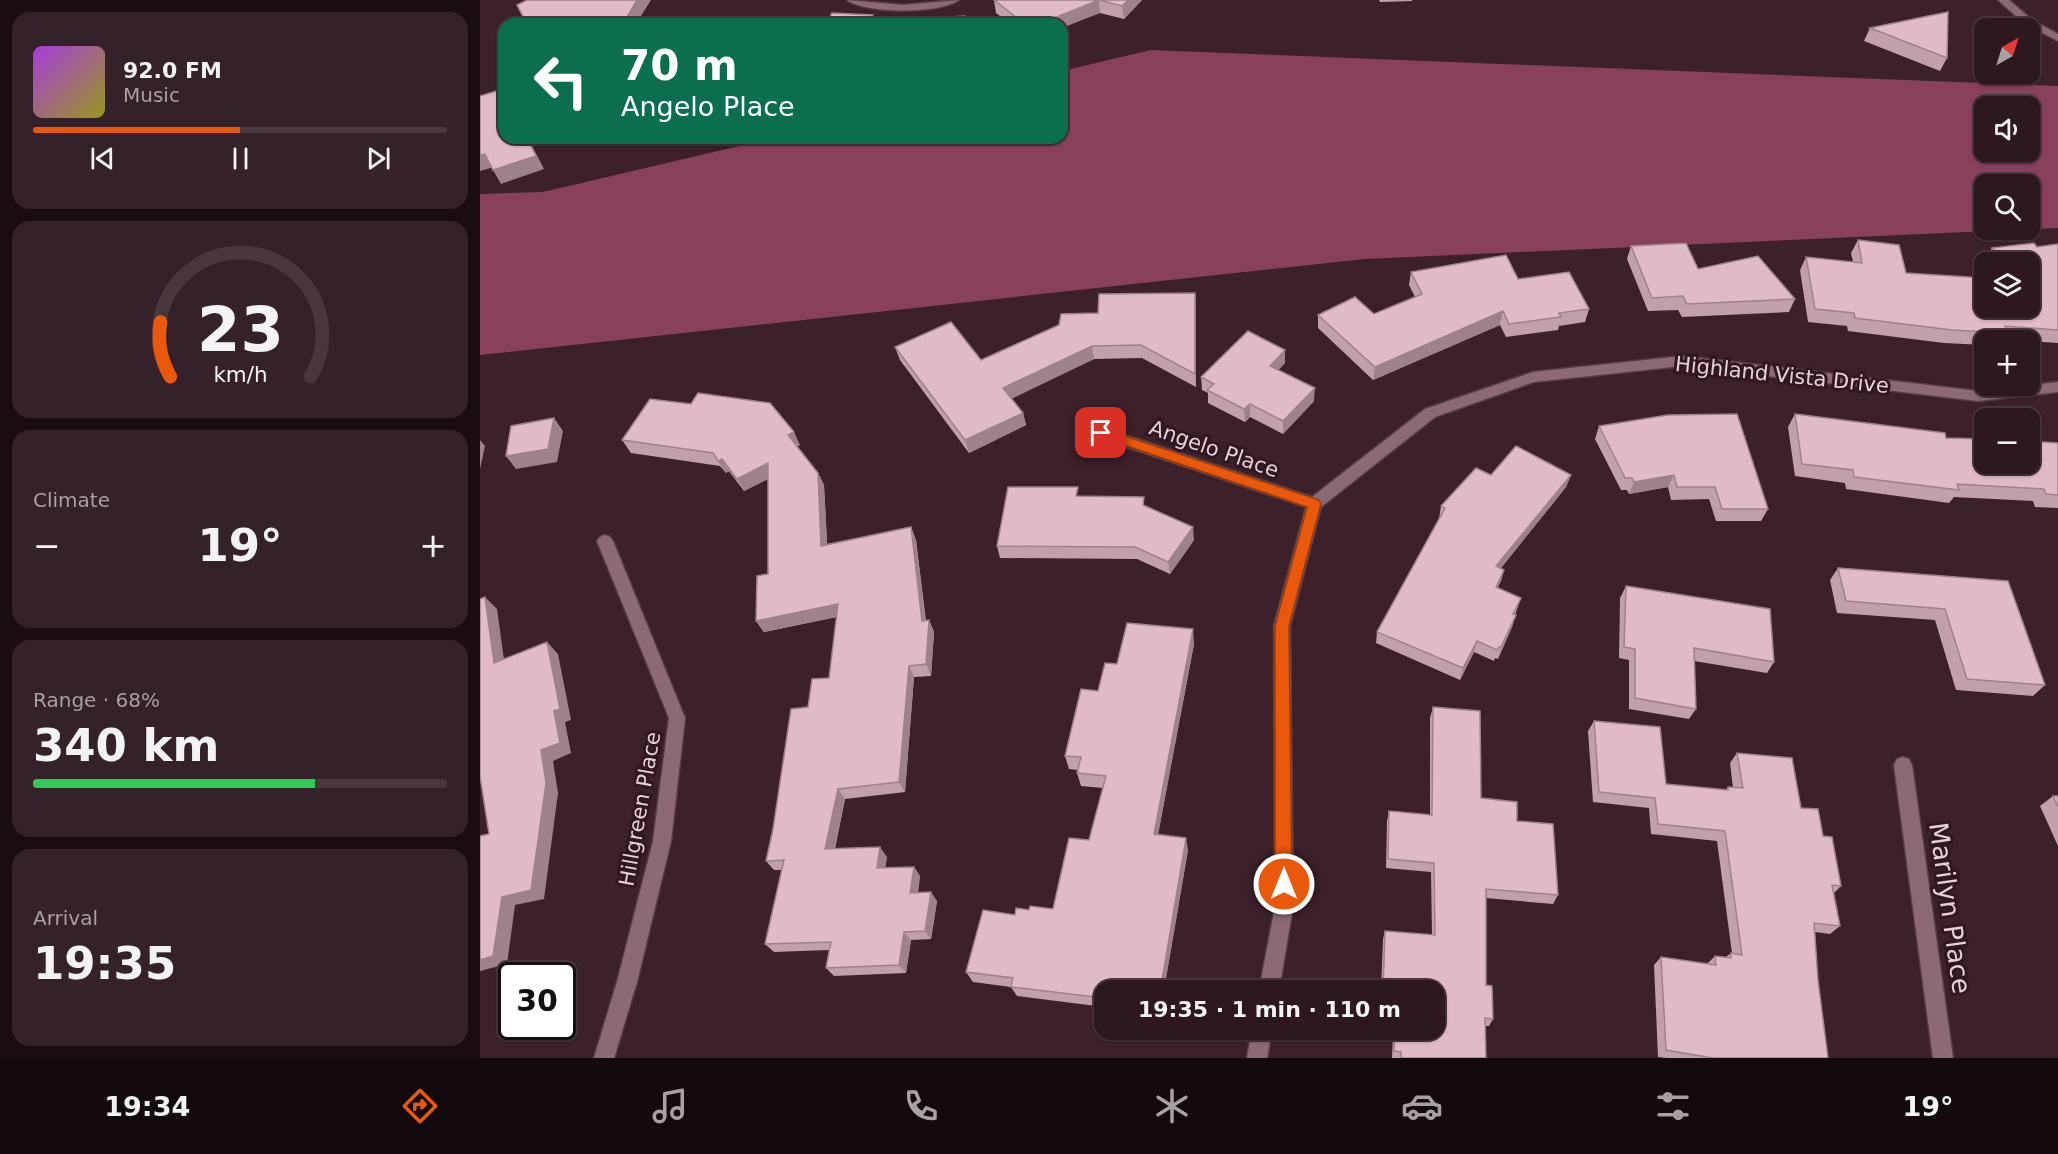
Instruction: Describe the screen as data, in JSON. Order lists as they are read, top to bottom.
{
  "streets": {
    "street": [
      "Highland Vista Drive",
      "Angelo Place",
      "Hillgreen Place",
      "Marilyn Place"
    ]
  },
  "crossings": [
    ["Highland Vista Drive", "Angelo Place"]
  ],
  "north": "top right",
  "page": {
    "map_buttons": ["+", "−"],
    "turn": ["70 m", "Angelo Place"],
    "song": ["92.0 FM", "Music"],
    "tile": [
      "Climate",
      ["Range · 68%", "340 km"],
      ["Arrival", "19:35"]
    ],
    "heat": ["−", "19°", "+"],
    "limit": "30",
    "trip": "19:35 · 1 min · 110 m",
    "tabs": ["19:34", "19°"],
    "gauge": ["23", "km/h"]
  }
}
